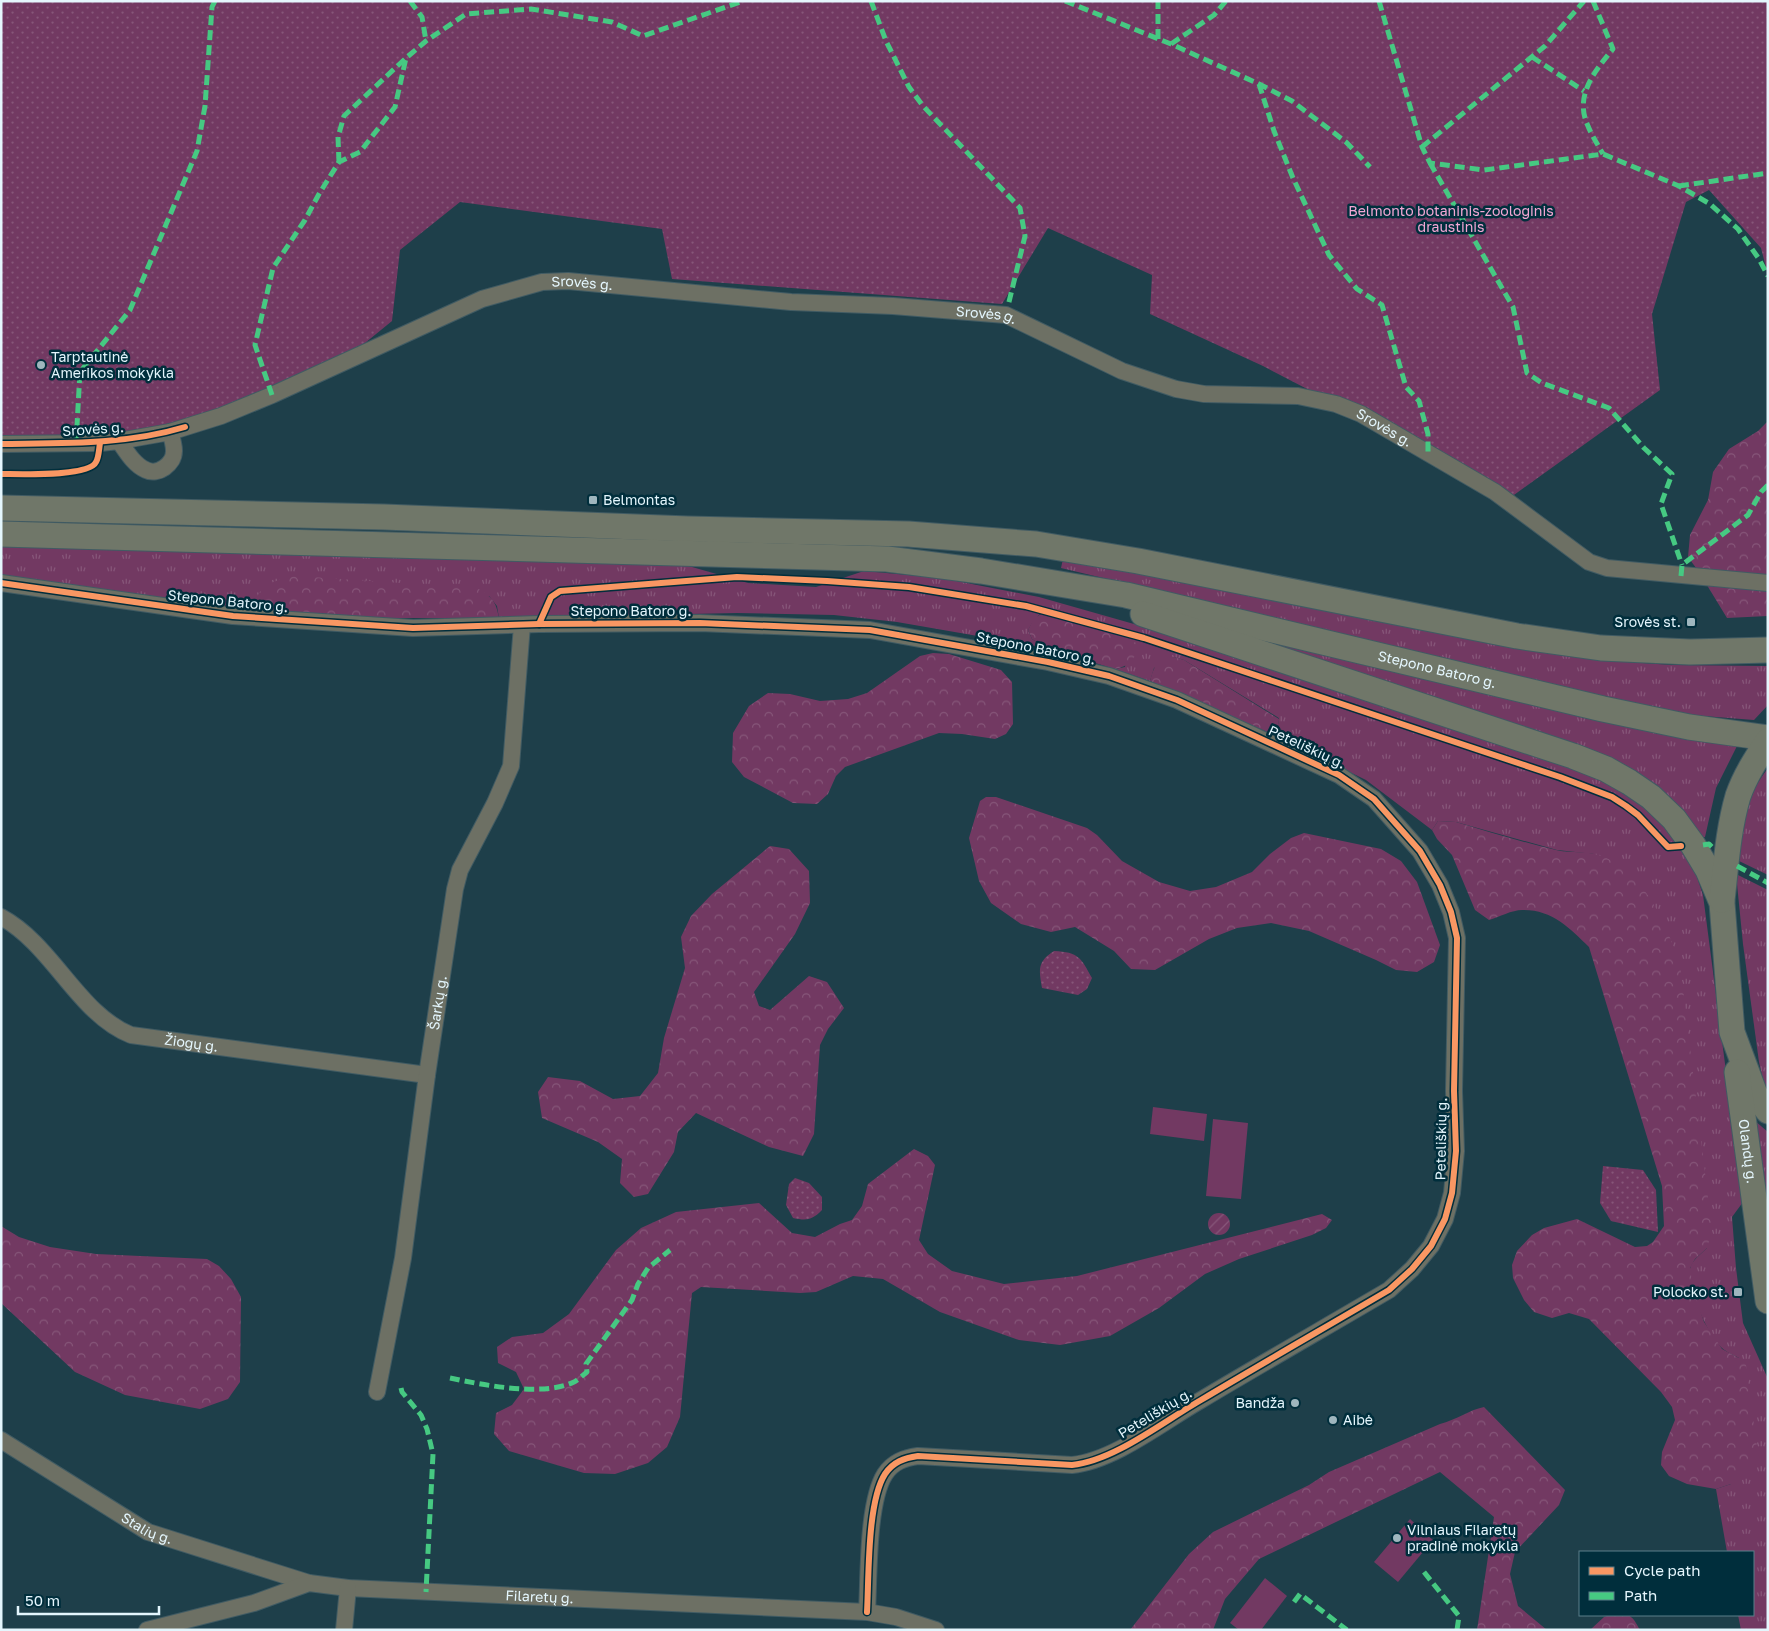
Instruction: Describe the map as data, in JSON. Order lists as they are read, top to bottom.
{
  "streets": {
    "main road": ["Stepono Batoro g.", "Olandų g."],
    "street": [
      "Srovės g.",
      "Peteliškių g.",
      "Šarkų g.",
      "Žiogų g.",
      "Stalių g.",
      "Filaretų g."
    ]
  },
  "crossings": [
    ["Stepono Batoro g.", "Peteliškių g."],
    ["Stepono Batoro g.", "Šarkų g."],
    ["Peteliškių g.", "Filaretų g."],
    ["Šarkų g.", "Žiogų g."],
    ["Stalių g.", "Filaretų g."]
  ],
  "parks": ["Belmonto botaninis-zoologinis draustinis"],
  "places": {
    "other": [
      "Tarptautinė Amerikos mokykla",
      "Bandža",
      "Aibė",
      "Vilniaus Filaretų pradinė mokykla"
    ],
    "transit": ["Belmontas", "Srovės st.", "Polocko st."]
  },
  "legend": ["Cycle path", "Path"],
  "scale_bar": "50 m"
}
